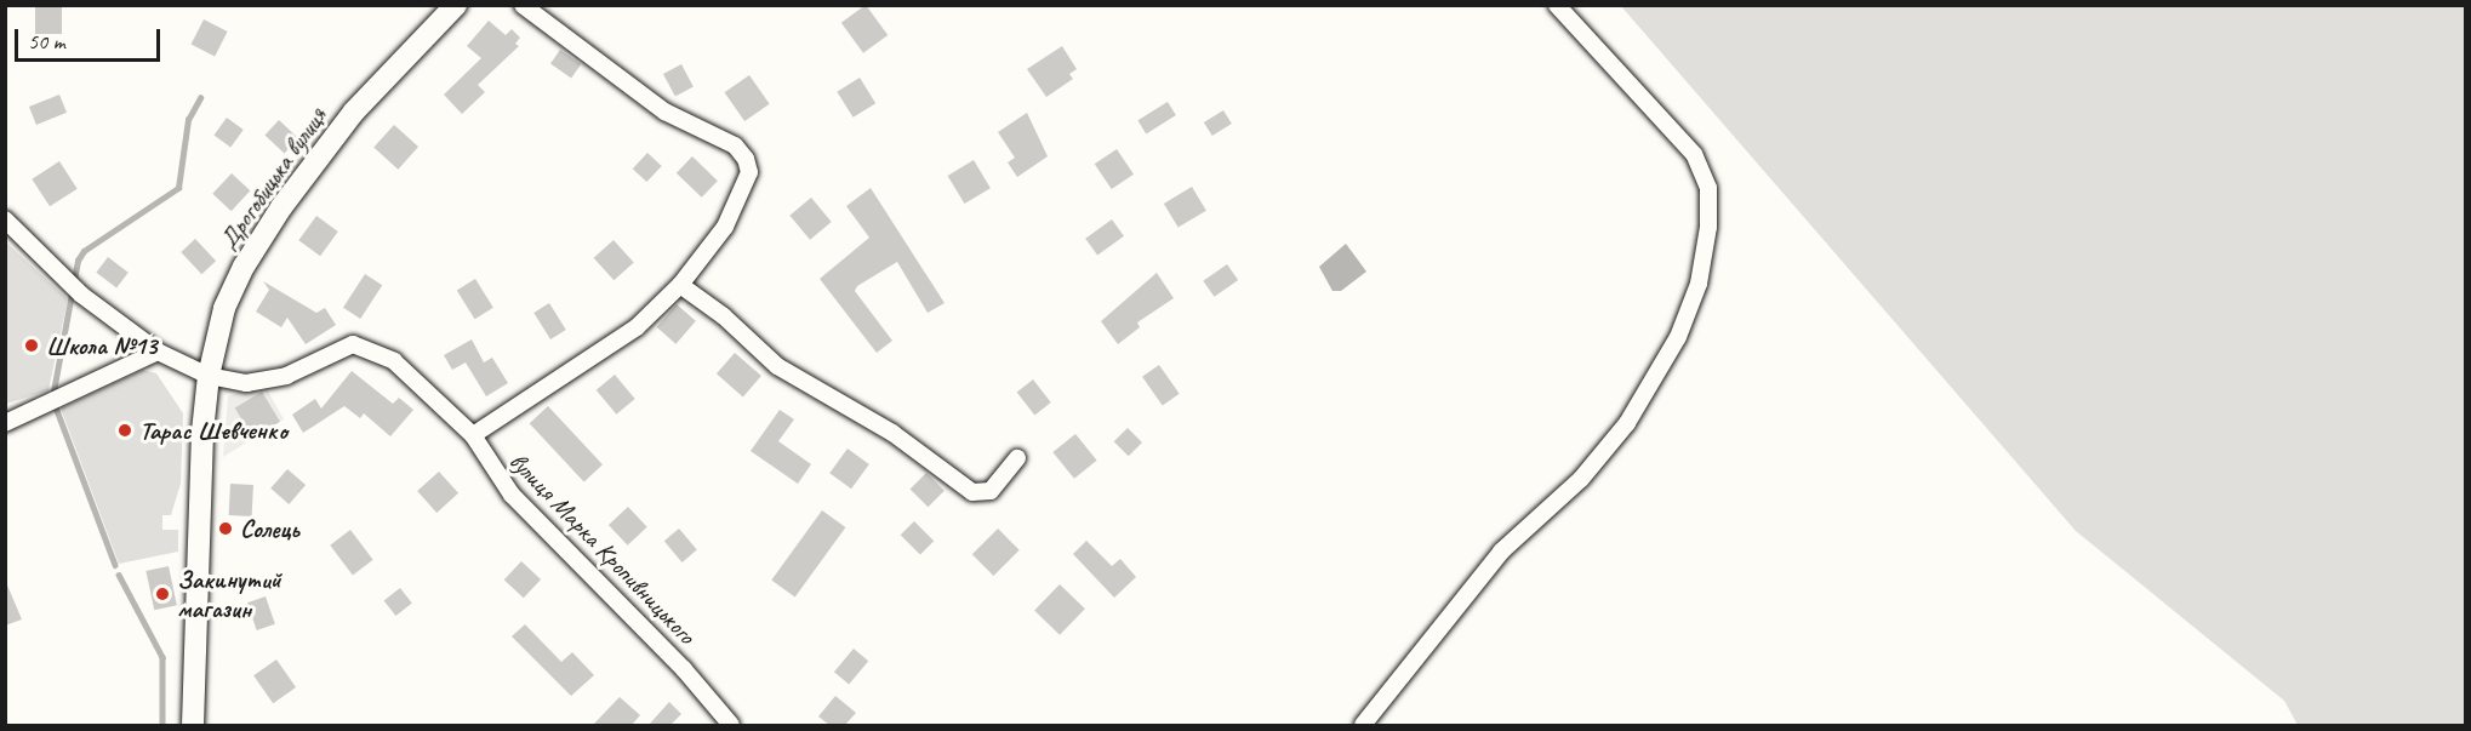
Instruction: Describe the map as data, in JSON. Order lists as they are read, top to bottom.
{
  "streets": {
    "street": ["Дрогобицька вулиця", "вулиця Марка Кропивницького"]
  },
  "crossings": [
    ["Дрогобицька вулиця", "вулиця Марка Кропивницького"]
  ],
  "places": [
    "Школа №13",
    "Тарас Шевченко",
    "Солець",
    "Закинутий магазин"
  ],
  "scale_bar": "50 m"
}
